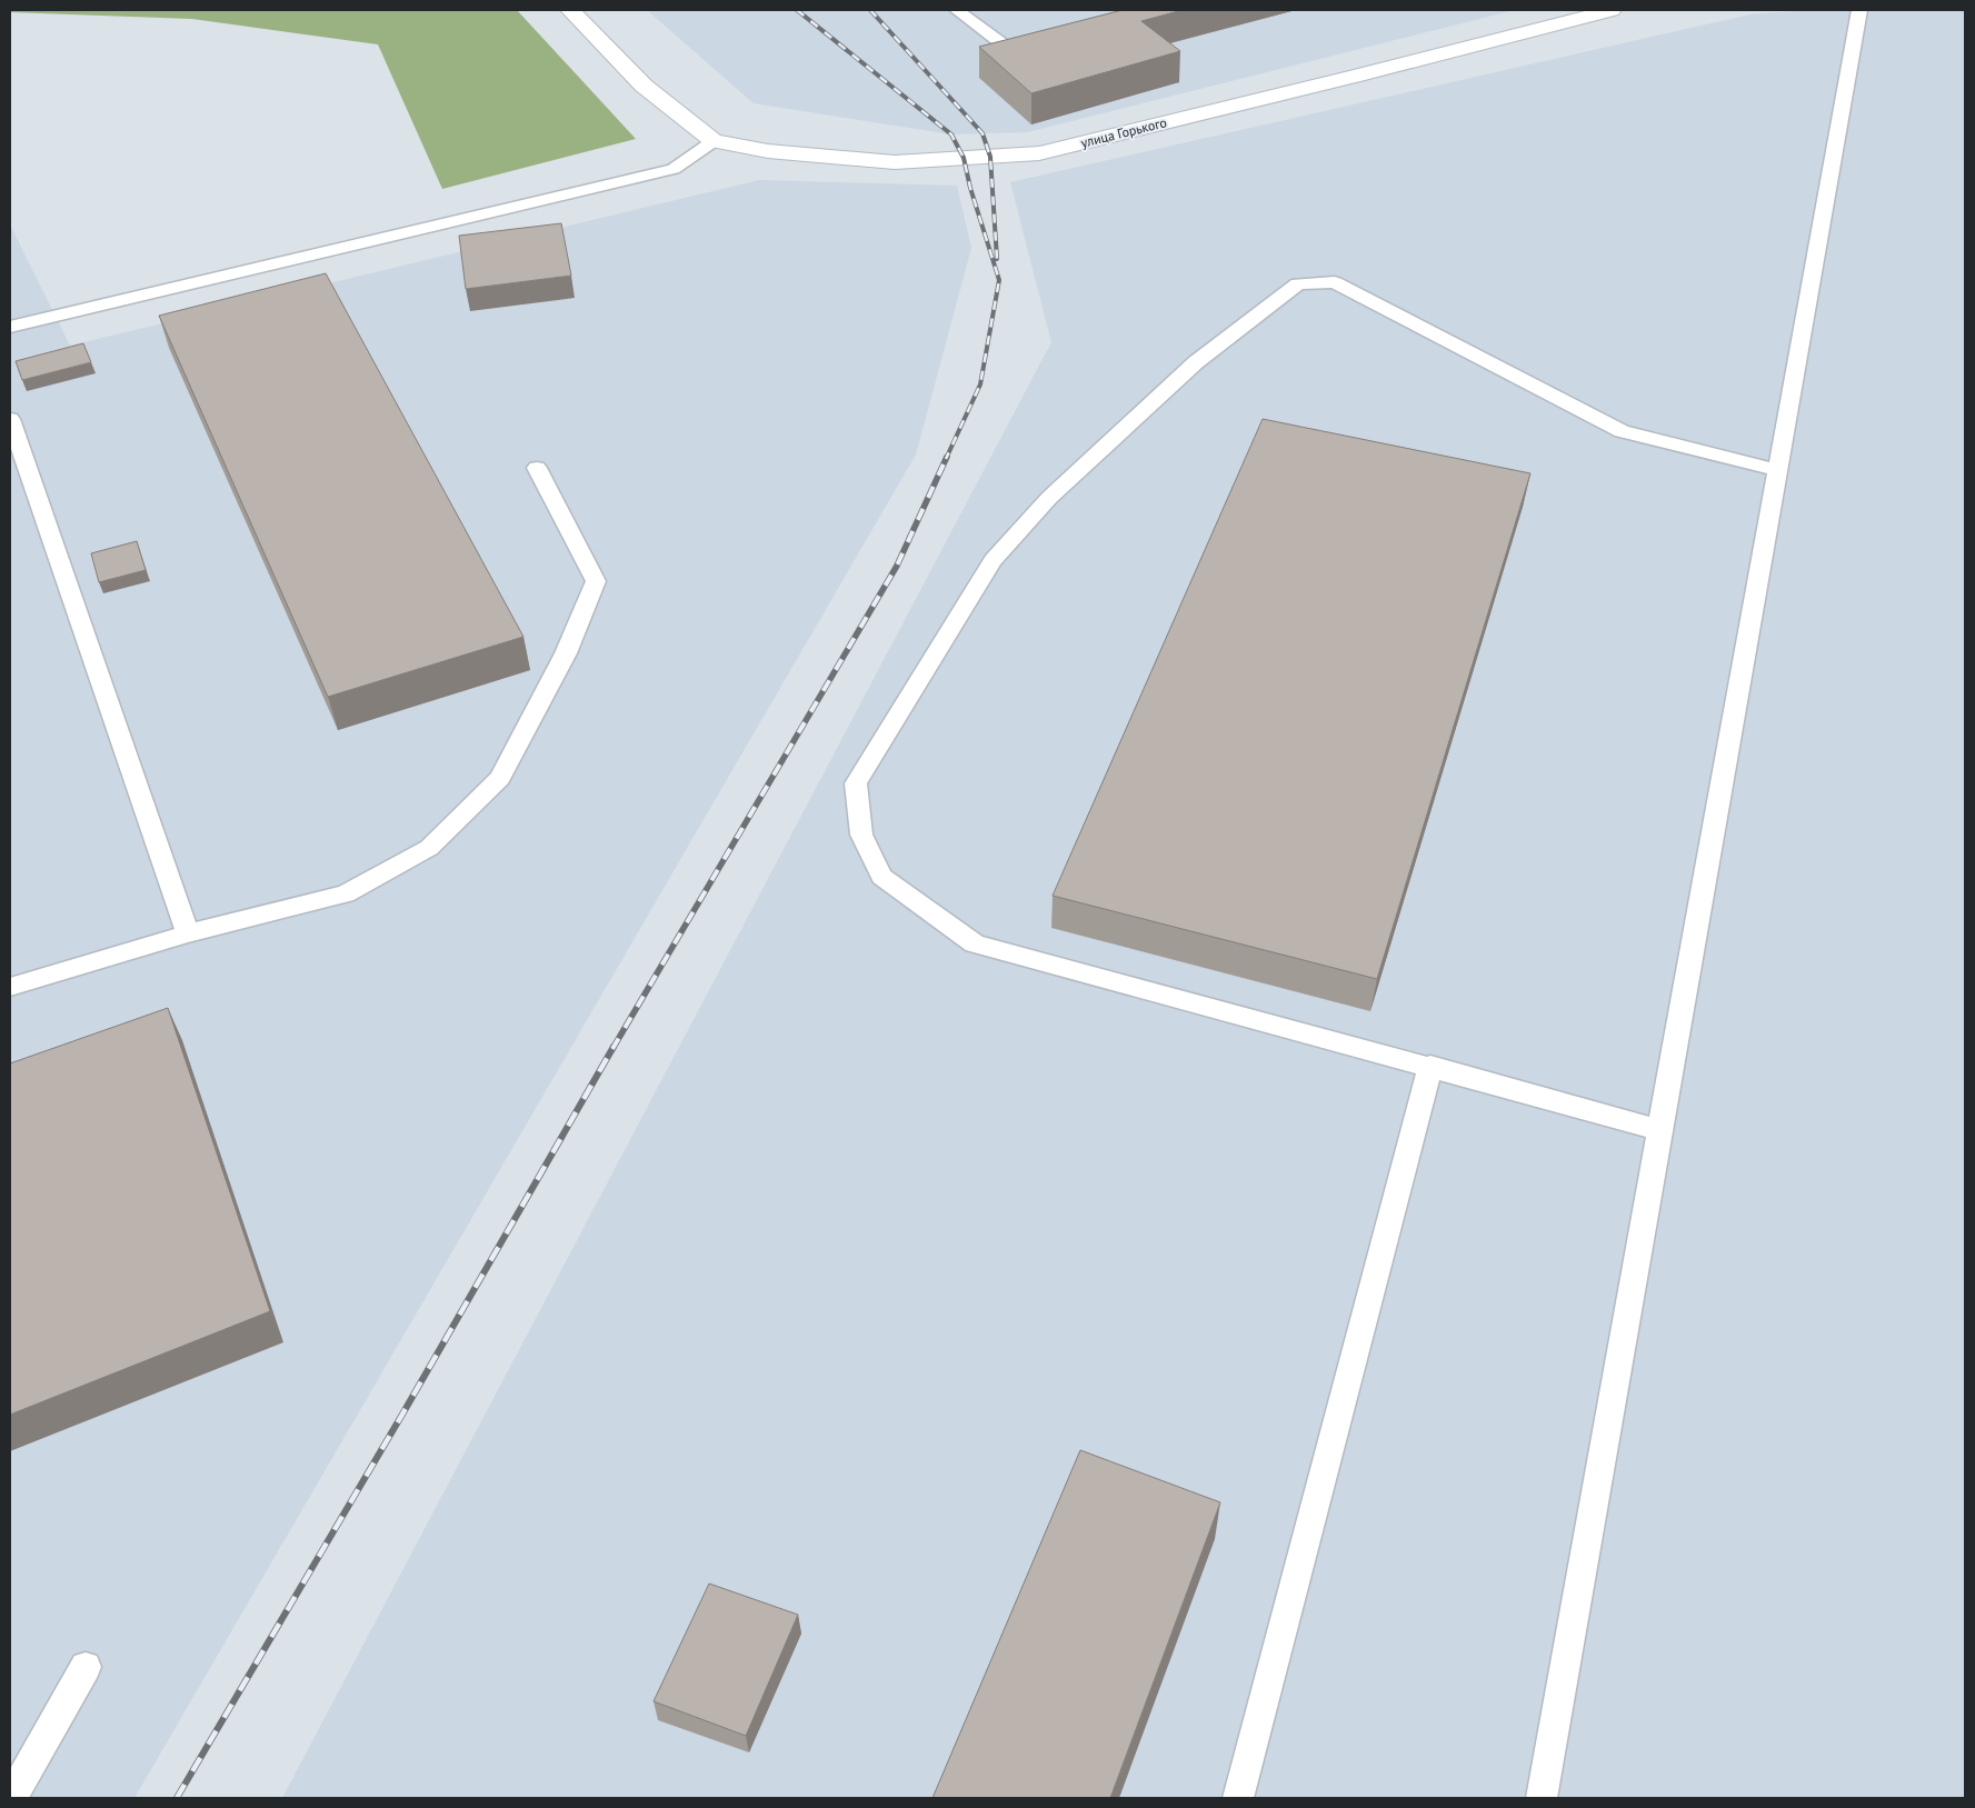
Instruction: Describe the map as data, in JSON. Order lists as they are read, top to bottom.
{
  "streets": {
    "street": ["улица Горького"]
  }
}
